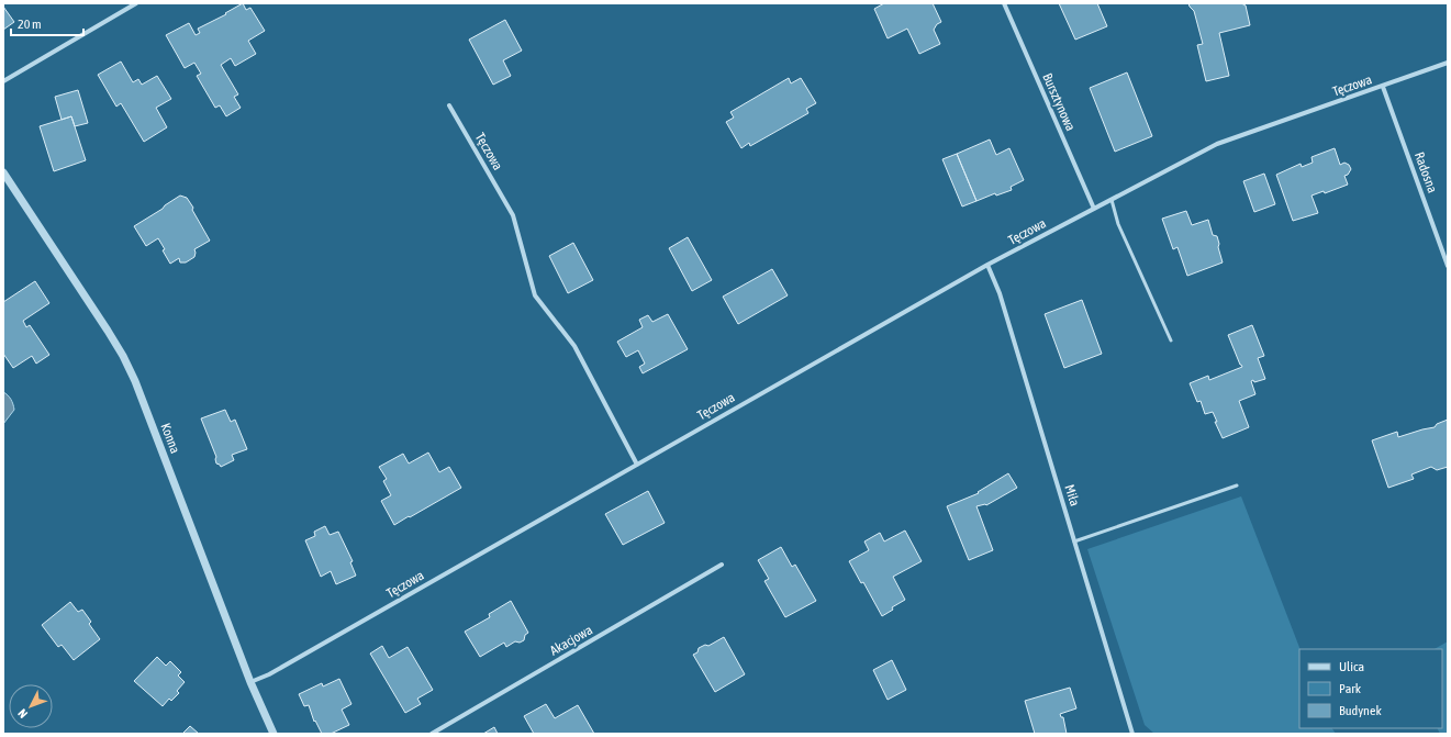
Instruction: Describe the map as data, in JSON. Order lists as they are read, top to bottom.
{
  "streets": {
    "street": [
      "Tęczowa",
      "Bursztynowa",
      "Radosna",
      "Konna",
      "Miła",
      "Akacjowa"
    ]
  },
  "crossings": [
    ["Tęczowa", "Bursztynowa"],
    ["Tęczowa", "Radosna"],
    ["Tęczowa", "Konna"],
    ["Tęczowa", "Miła"]
  ],
  "legend": ["Ulica", "Park", "Budynek"],
  "scale_bar": "20 m",
  "north": "bottom left"
}
